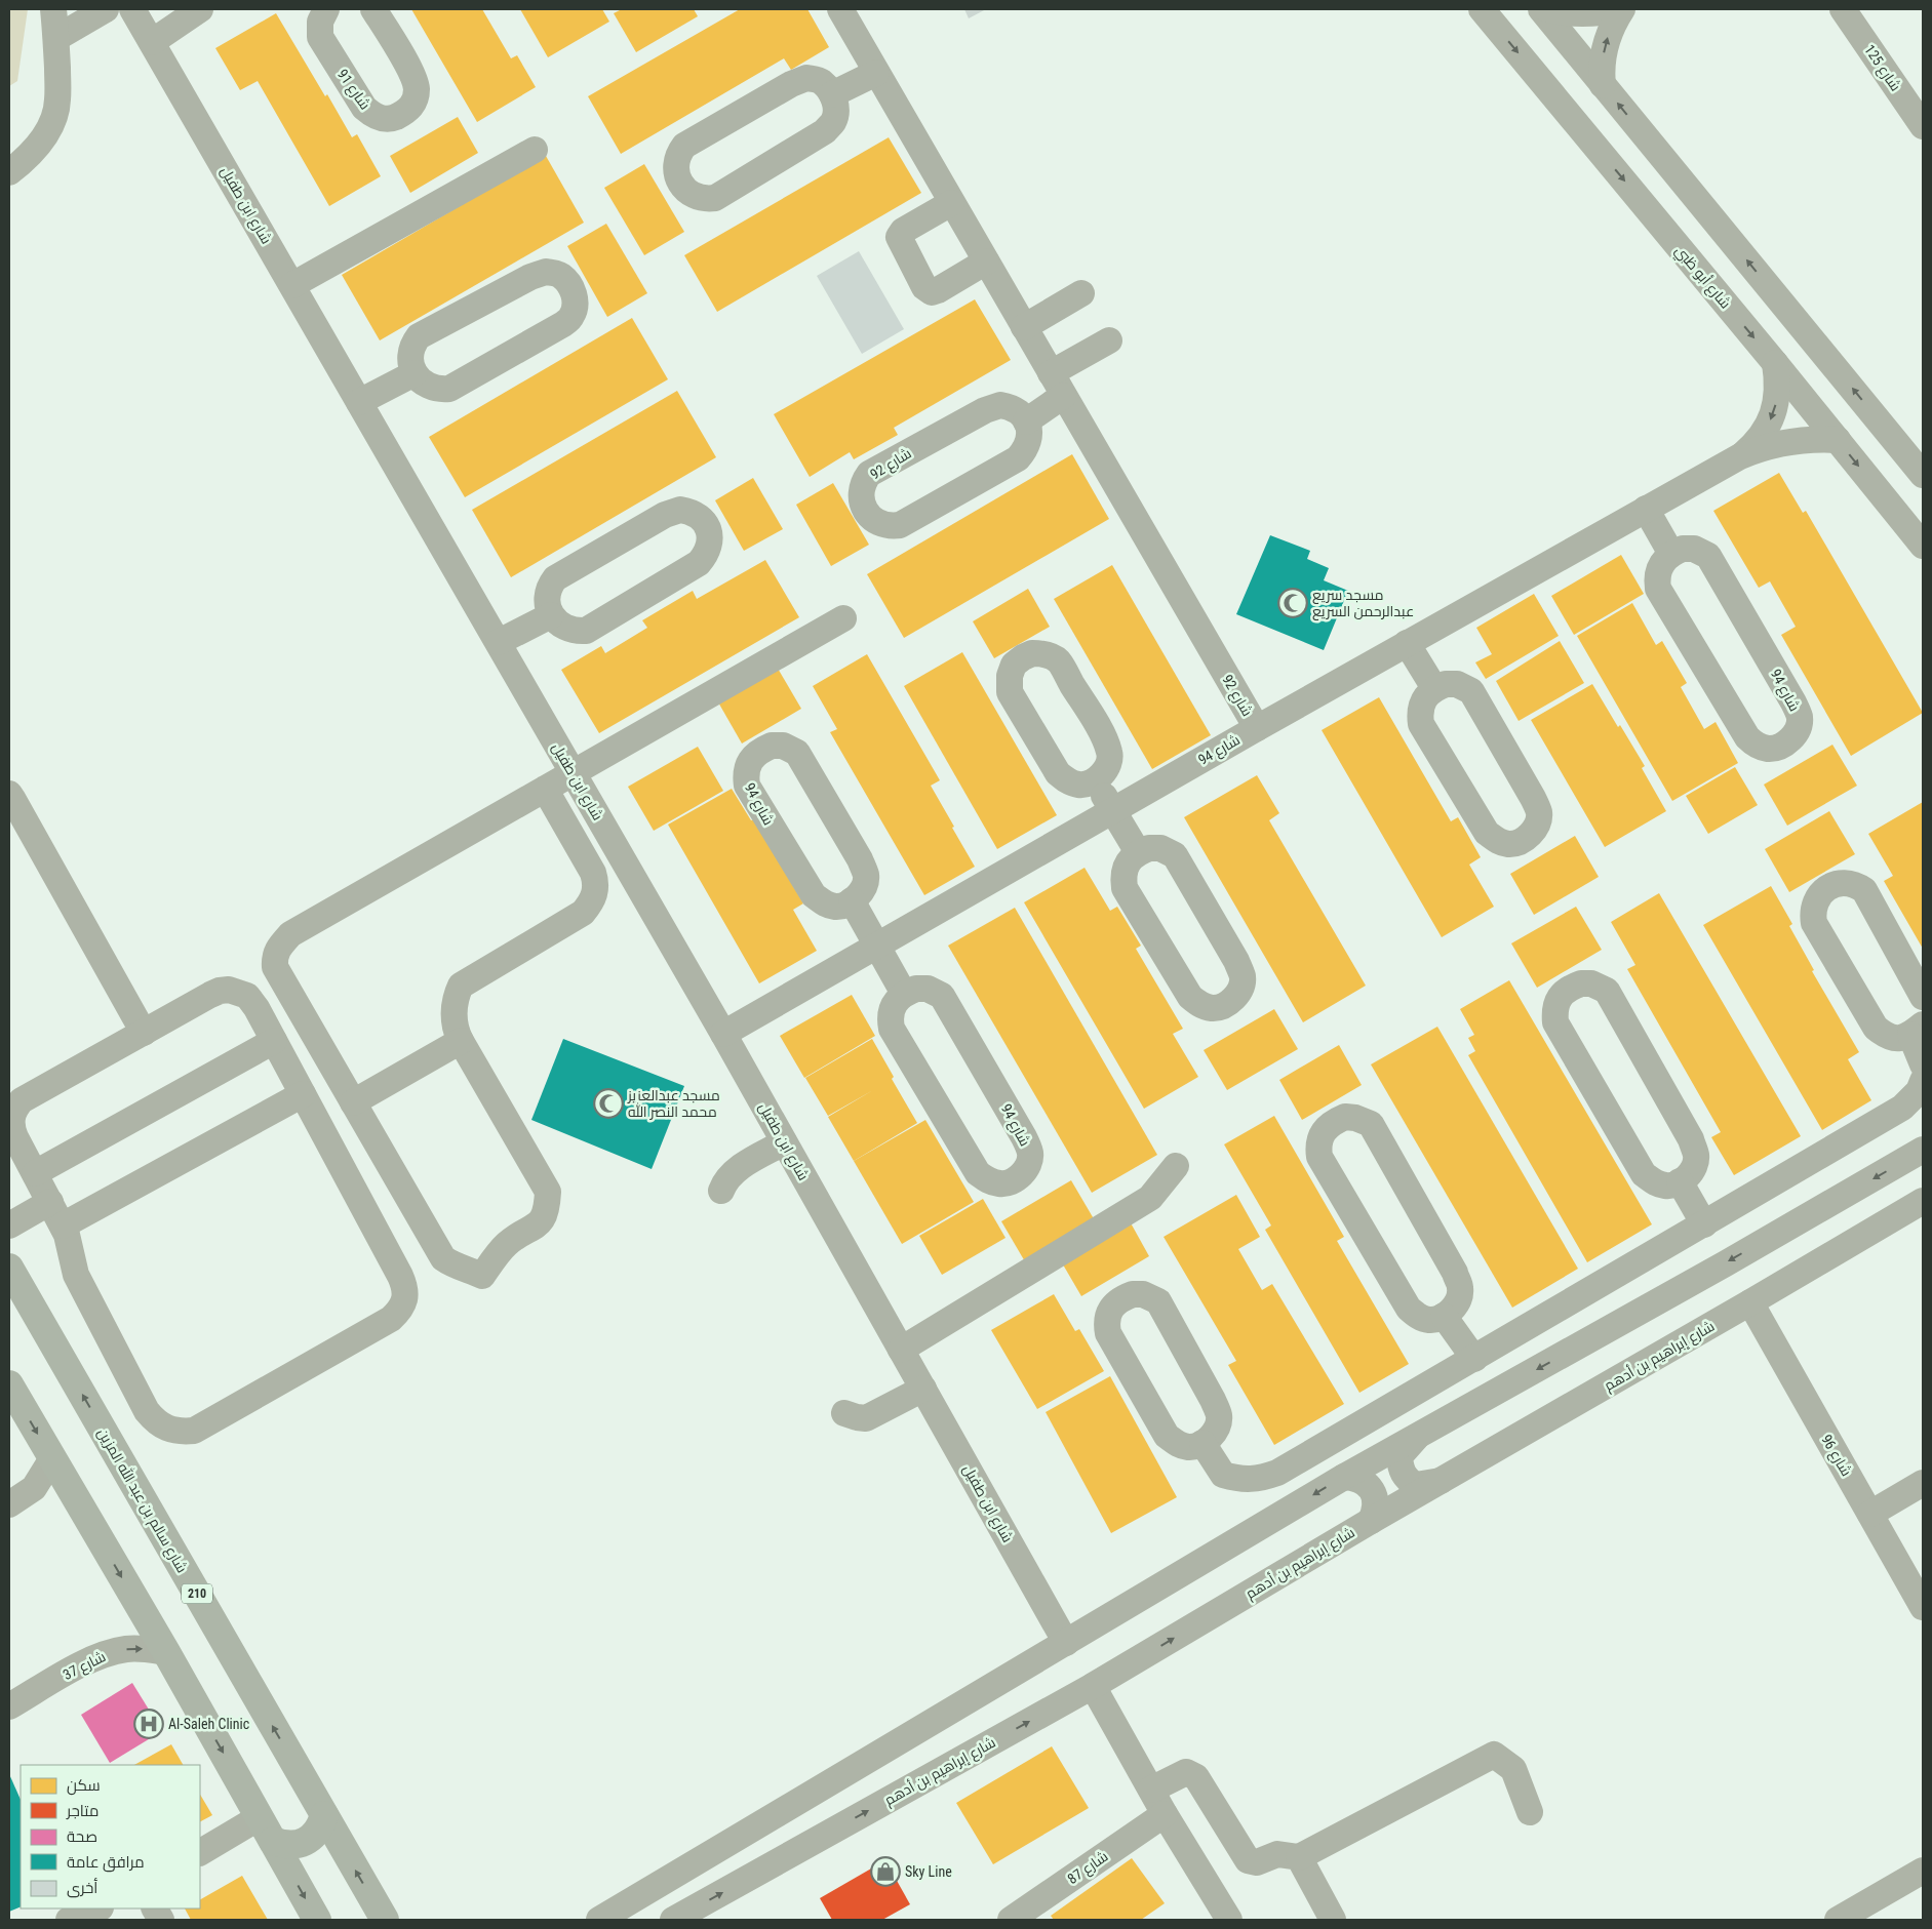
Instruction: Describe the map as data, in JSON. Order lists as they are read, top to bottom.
{
  "streets": {
    "main road": ["شارع سالم بن عبد الله المزين", "210"],
    "street": [
      "شارع 125",
      "شارع 91",
      "شارع ابن طفيل",
      "شارع أبو ظبي",
      "شارع 92",
      "شارع 94",
      "شارع إبراهيم بن أدهم",
      "شارع 96",
      "شارع 37",
      "شارع 87"
    ]
  },
  "crossings": [
    ["شارع ابن طفيل", "شارع 94"],
    ["شارع أبو ظبي", "شارع 94"],
    ["شارع 92", "شارع 94"],
    ["شارع إبراهيم بن أدهم", "شارع 96"]
  ],
  "one_way": ["شارع 37"],
  "places": {
    "mosque": ["مسجد سريع عبدالرحمن السريع", "مسجد عبدالعزيز محمد النصر الله"],
    "hospital": ["Al-Saleh Clinic"],
    "shop": ["Sky Line"]
  },
  "legend": [
    "سكن",
    "متاجر",
    "صحة",
    "مرافق عامة",
    "أخرى"
  ]
}
